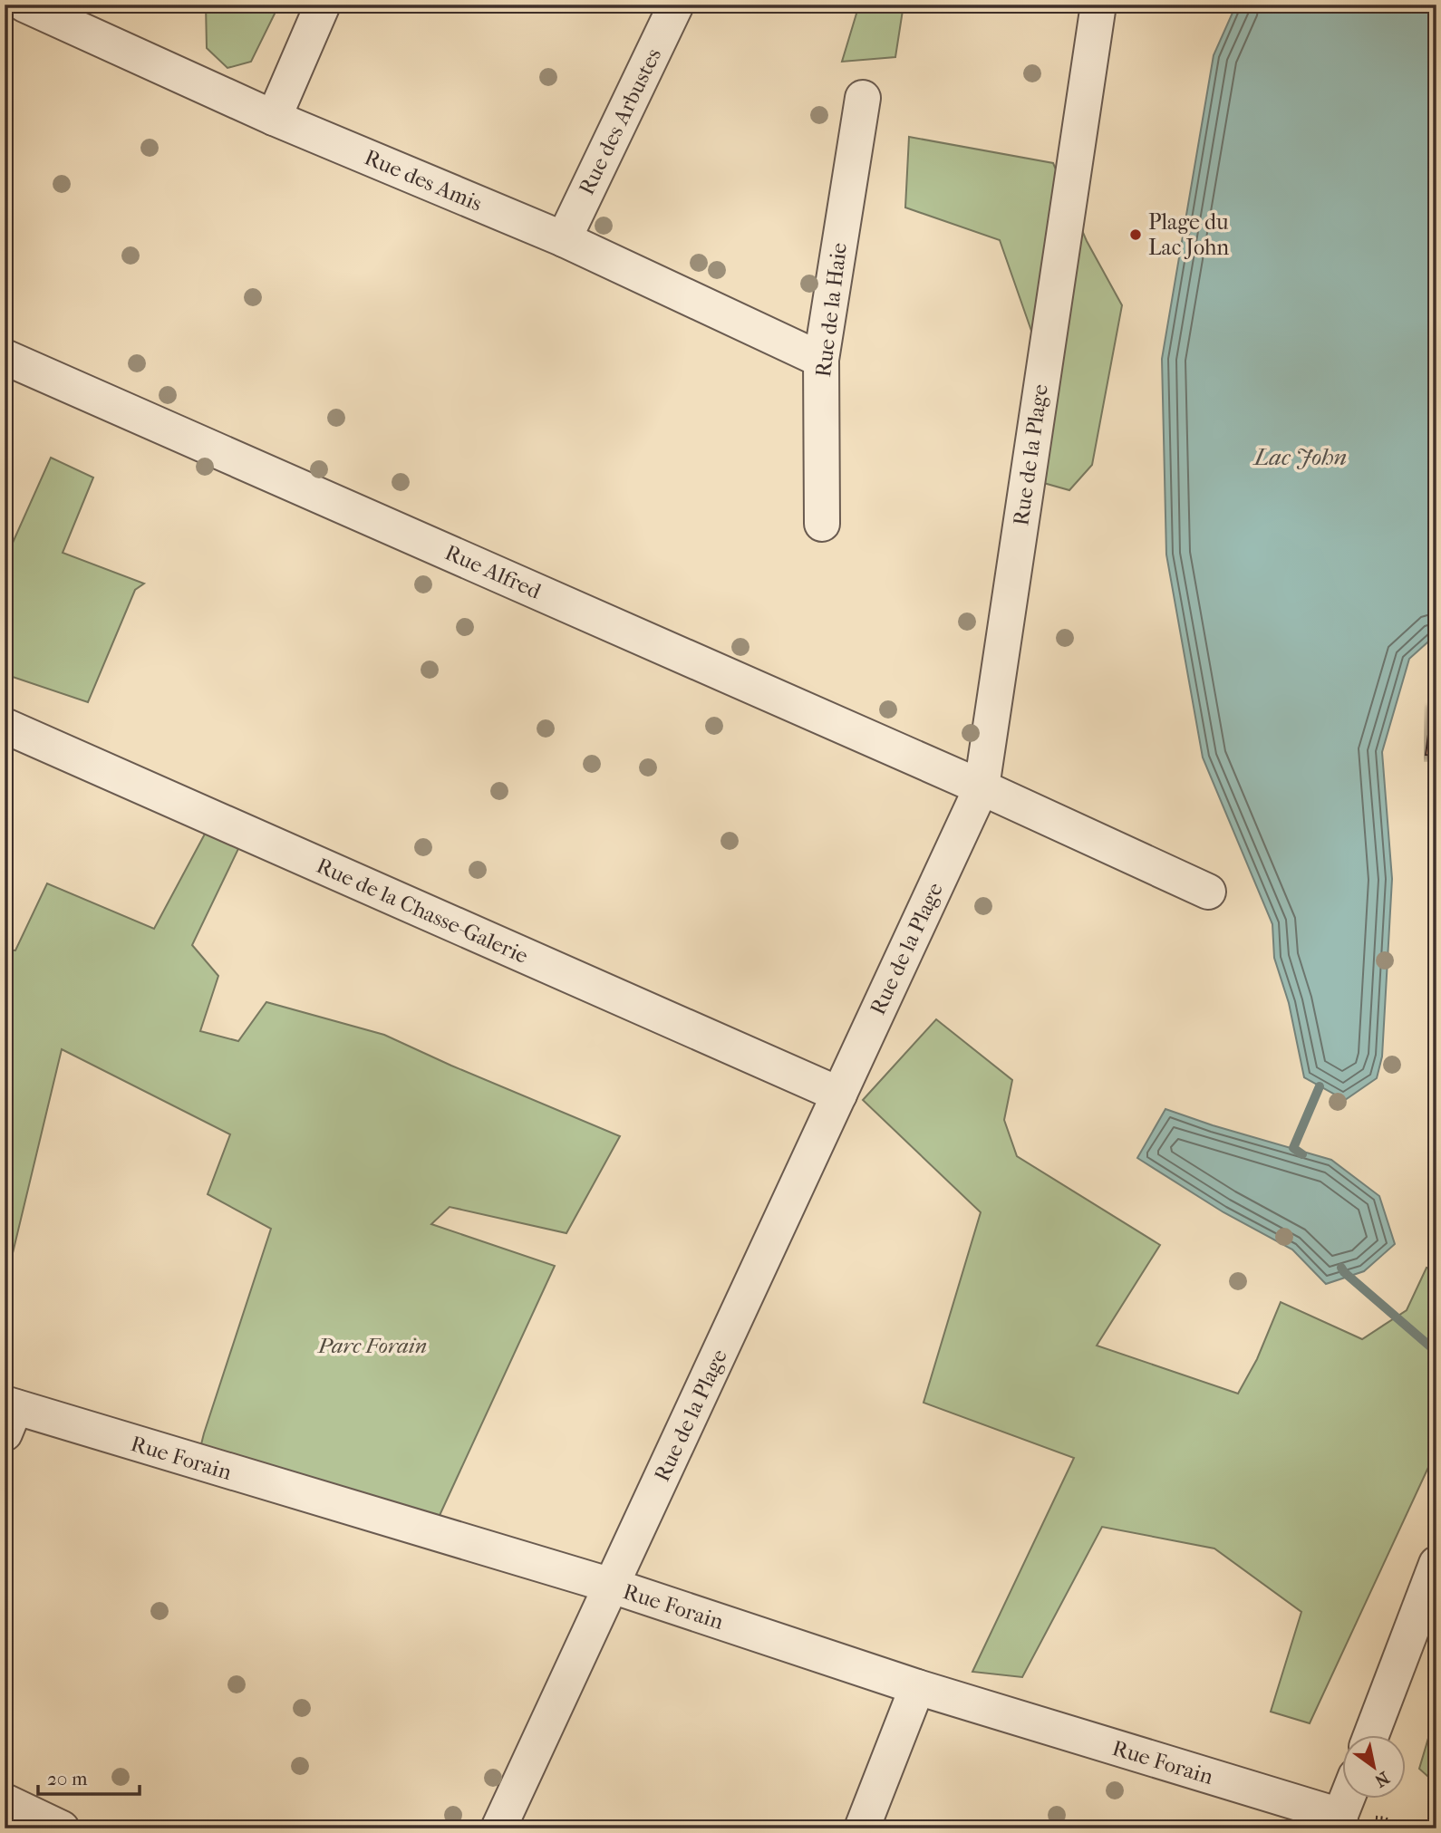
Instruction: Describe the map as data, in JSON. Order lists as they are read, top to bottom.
{
  "streets": {
    "street": [
      "Rue des Arbustes",
      "Rue des Amis",
      "Rue de la Haie",
      "Rue de la Plage",
      "Rue Alfred",
      "Rue de la Chasse-Galerie",
      "Rue Forain"
    ]
  },
  "crossings": [
    ["Rue des Arbustes", "Rue des Amis"],
    ["Rue des Amis", "Rue de la Haie"],
    ["Rue de la Plage", "Rue Alfred"],
    ["Rue de la Plage", "Rue de la Chasse-Galerie"],
    ["Rue de la Plage", "Rue Forain"]
  ],
  "water": ["Lac John"],
  "parks": ["Parc Forain"],
  "places": ["Plage du Lac John"],
  "scale_bar": "20 m",
  "north": "bottom right"
}
